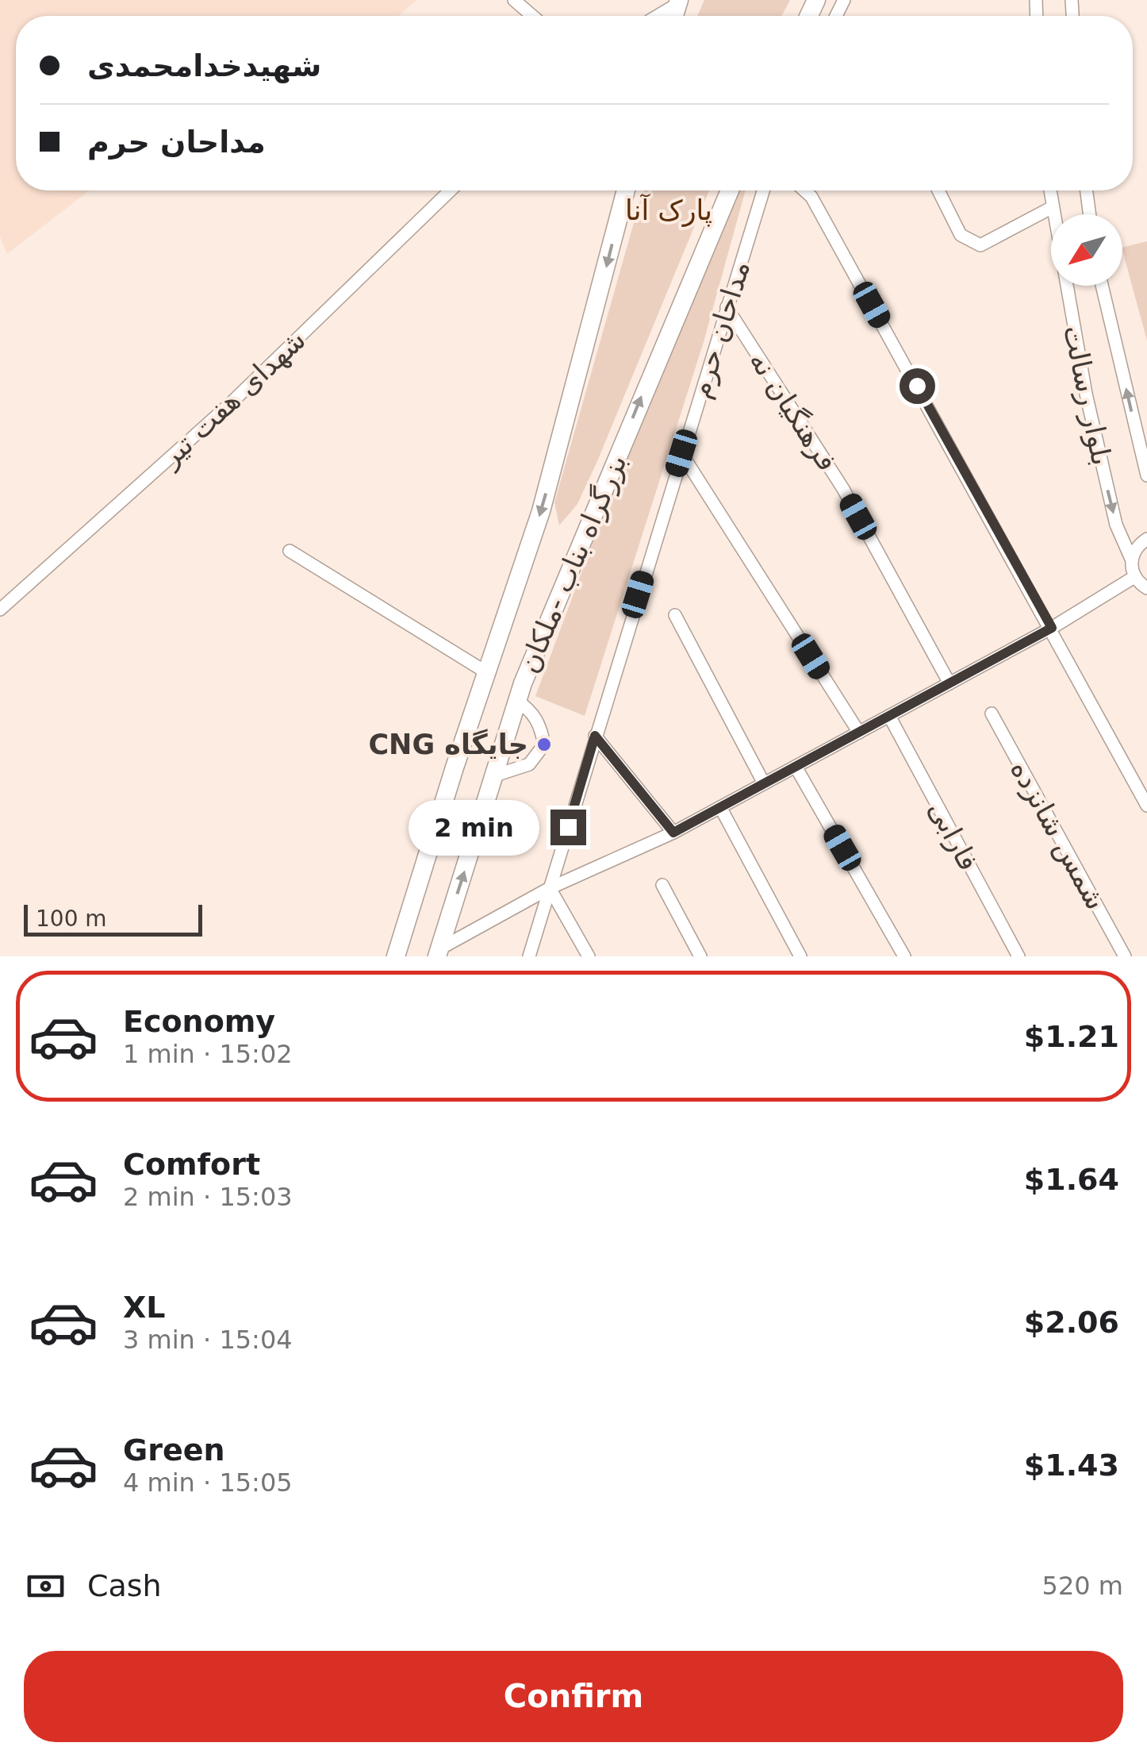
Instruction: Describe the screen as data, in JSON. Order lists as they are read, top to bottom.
{
  "streets": {
    "highway": ["بزرگراه بناب -ملکان"],
    "street": [
      "مداحان حرم",
      "بلوار رسالت",
      "شهدای هفت تیر",
      "فرهنگیان نه",
      "شمس شانزده",
      "فارابی"
    ]
  },
  "crossings": [
    ["مداحان حرم", "فرهنگیان نه"]
  ],
  "parks": ["پارک آنا"],
  "places": ["CNG جایگاه"],
  "scale_bar": "100 m",
  "north": "bottom left",
  "page": {
    "banner": ["شهیدخدامحمدی", "مداحان حرم"],
    "bubble": "2 min",
    "scale": "100 m",
    "list": [
      {
        "name": "Economy",
        "note": "1 min · 15:02",
        "value": "$1.21"
      },
      {
        "name": "Comfort",
        "note": "2 min · 15:03",
        "value": "$1.64"
      },
      {
        "name": "XL",
        "note": "3 min · 15:04",
        "value": "$2.06"
      },
      {
        "name": "Green",
        "note": "4 min · 15:05",
        "value": "$1.43"
      }
    ],
    "pay": ["Cash", "520 m"],
    "buttons": "Confirm"
  }
}
